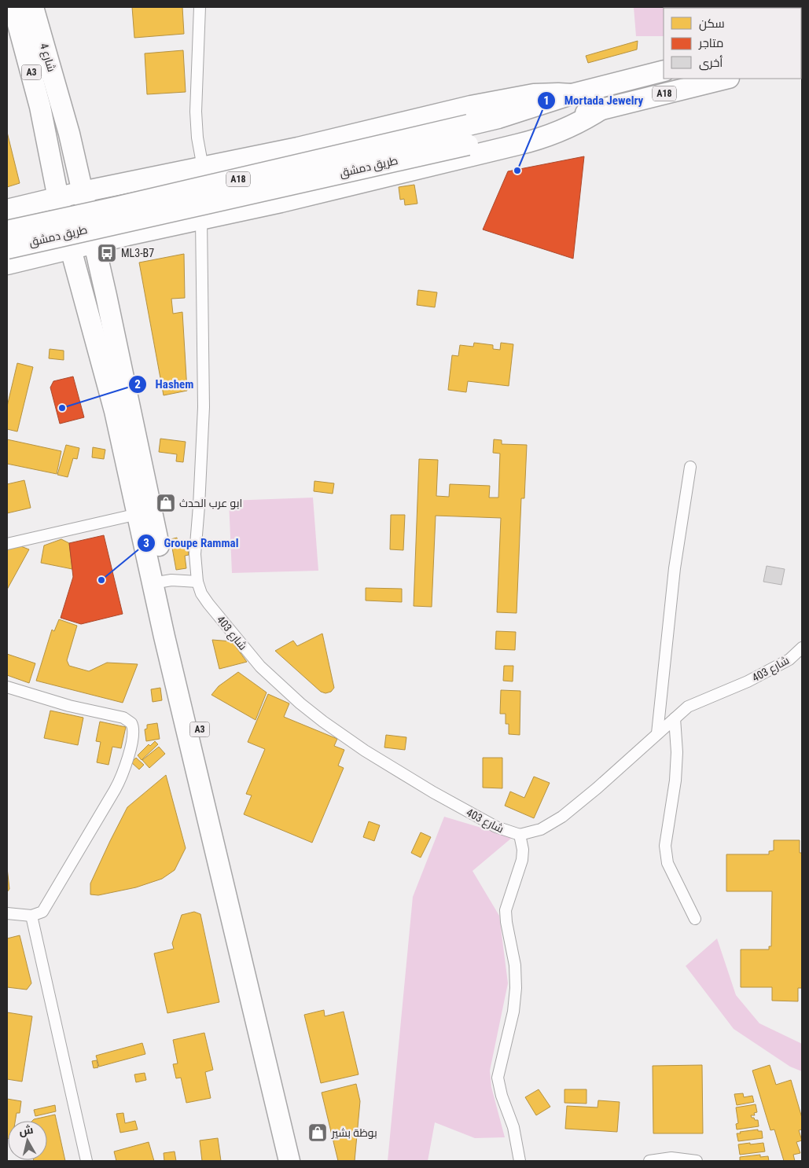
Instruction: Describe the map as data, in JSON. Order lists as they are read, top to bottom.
{
  "streets": {
    "highway": [
      "شارع 4",
      "A3",
      "A18",
      "طريق دمشق"
    ],
    "street": ["شارع 403"]
  },
  "crossings": [
    ["شارع 4", "A3"]
  ],
  "places": {
    "other": ["Mortada Jewelry", "Hashem", "Groupe Rammal"],
    "bus stop": ["ML3-B7"],
    "shop": ["ابو عرب الحدث", "بوظة بشير"]
  },
  "legend": ["سكن", "متاجر", "أخرى"],
  "north": "top"
}
